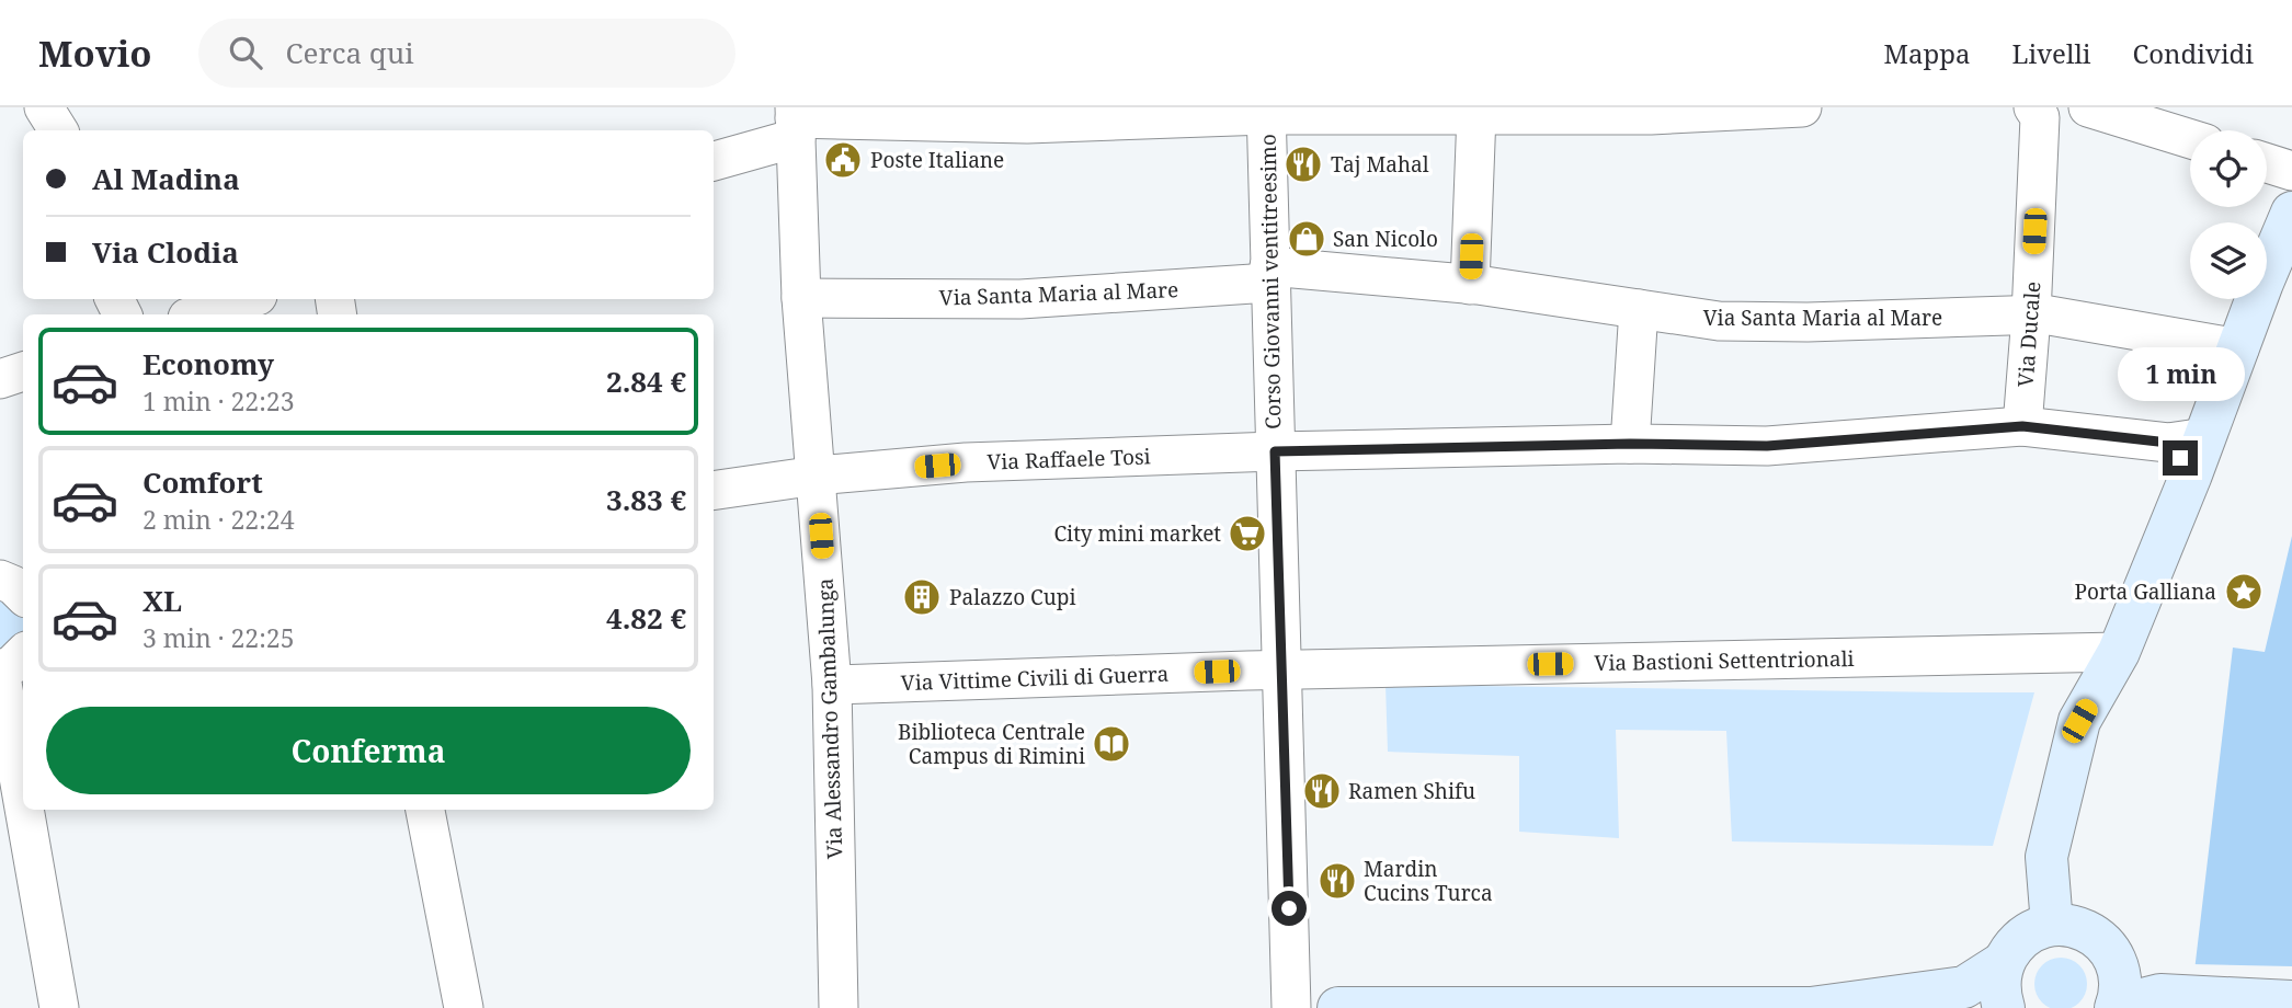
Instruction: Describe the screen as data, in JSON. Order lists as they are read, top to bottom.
{
  "streets": {
    "street": [
      "Corso Giovanni ventitreesimo",
      "Via Santa Maria al Mare",
      "Via Ducale",
      "Via Raffaele Tosi",
      "Via Bastioni Settentrionali",
      "Via Vittime Civili di Guerra",
      "Via Alessandro Gambalunga"
    ]
  },
  "crossings": [
    ["Corso Giovanni ventitreesimo", "Via Santa Maria al Mare"],
    ["Corso Giovanni ventitreesimo", "Via Raffaele Tosi"],
    ["Corso Giovanni ventitreesimo", "Via Bastioni Settentrionali"],
    ["Corso Giovanni ventitreesimo", "Via Vittime Civili di Guerra"],
    ["Via Santa Maria al Mare", "Via Ducale"],
    ["Via Santa Maria al Mare", "Via Alessandro Gambalunga"],
    ["Via Ducale", "Via Raffaele Tosi"],
    ["Via Raffaele Tosi", "Via Alessandro Gambalunga"],
    ["Via Bastioni Settentrionali", "Via Vittime Civili di Guerra"],
    ["Via Vittime Civili di Guerra", "Via Alessandro Gambalunga"]
  ],
  "places": {
    "public building": ["Poste Italiane"],
    "restaurant": ["Taj Mahal", "Ramen Shifu", "Mardin Cucins Turca"],
    "shop": ["San Nicolo"],
    "supermarket": ["City mini market"],
    "place": ["Porta Galliana"],
    "building": ["Palazzo Cupi"],
    "library": ["Biblioteca Centrale Campus di Rimini"]
  },
  "page": {
    "header": "Movio",
    "search": "Cerca qui",
    "nav": ["Mappa", "Livelli", "Condividi"],
    "banner": ["Al Madina", "Via Clodia"],
    "list": [
      {
        "name": "Economy",
        "note": "1 min · 22:23",
        "value": "2.84 €"
      },
      {
        "name": "Comfort",
        "note": "2 min · 22:24",
        "value": "3.83 €"
      },
      {
        "name": "XL",
        "note": "3 min · 22:25",
        "value": "4.82 €"
      }
    ],
    "bubble": "1 min",
    "buttons": "Conferma"
  }
}
